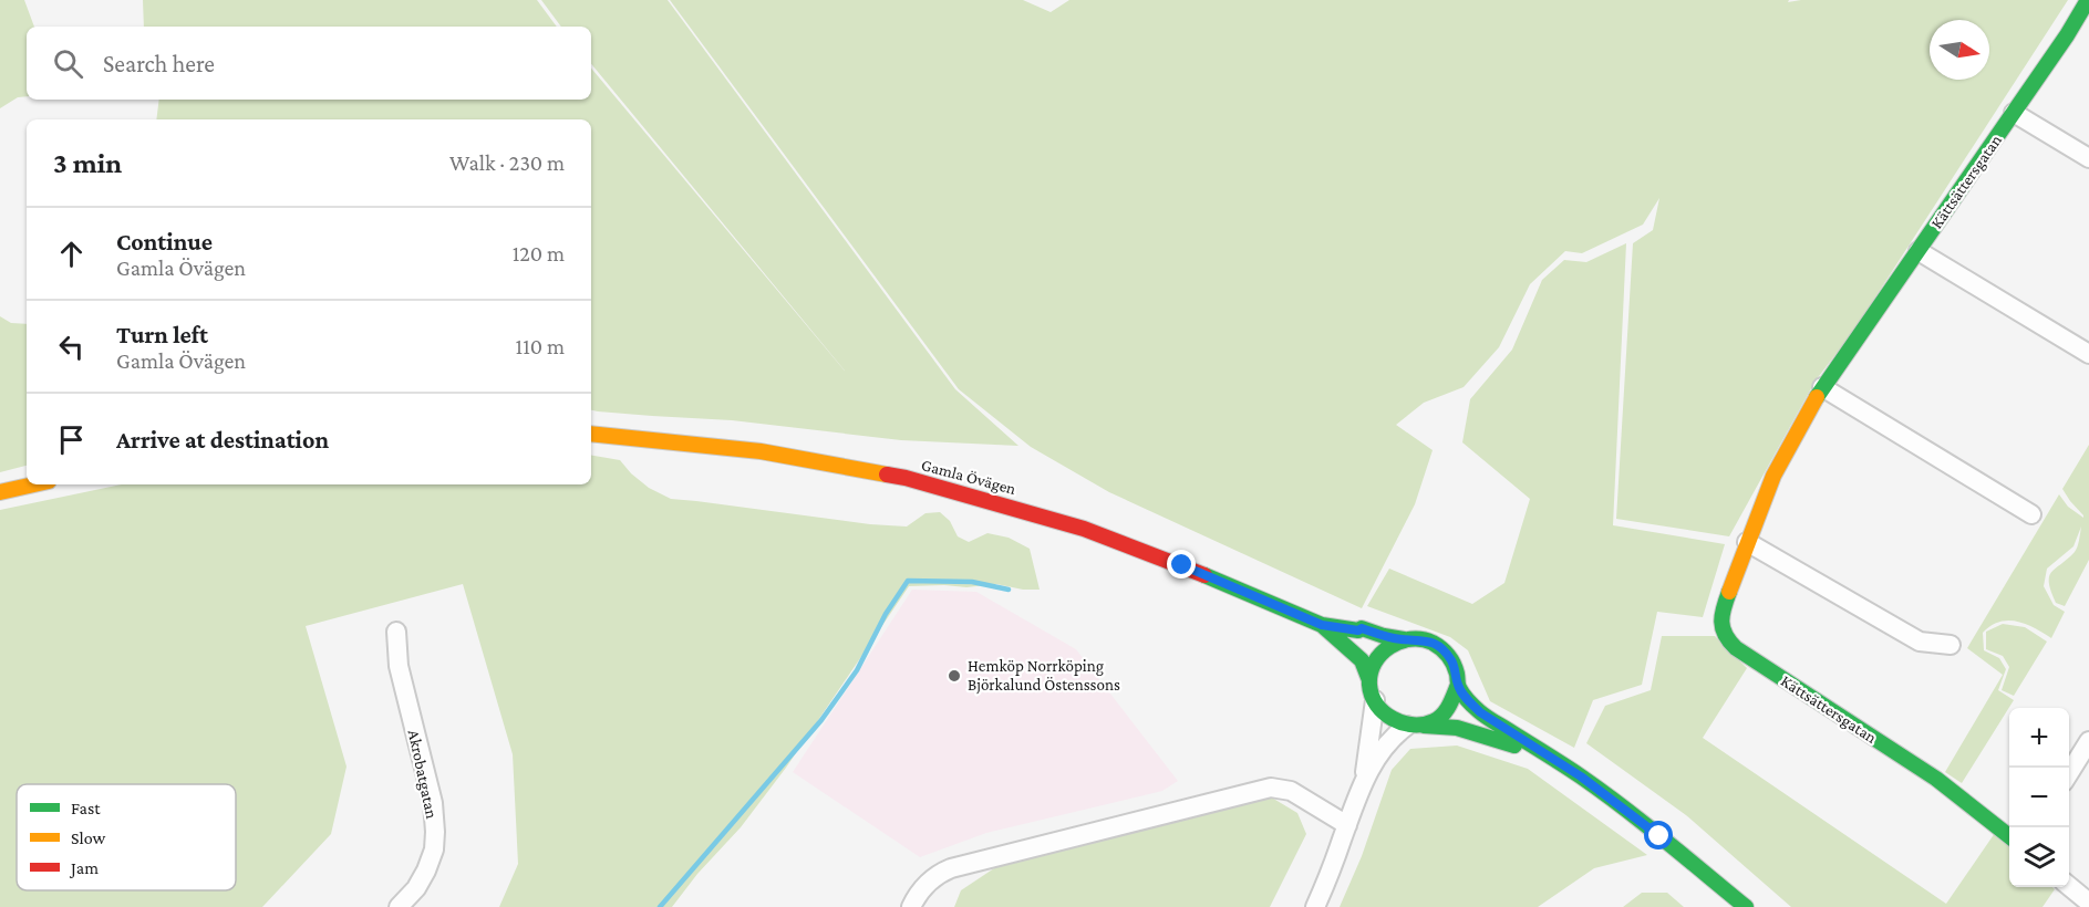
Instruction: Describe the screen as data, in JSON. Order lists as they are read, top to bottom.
{
  "streets": {
    "street": ["Kättsättersgatan", "Gamla Övägen", "Akrobatgatan"]
  },
  "places": ["Hemköp Norrköping Björkalund Östenssons"],
  "legend": ["Fast", "Slow", "Jam"],
  "north": "right",
  "page": {
    "search": "Search here",
    "heading": ["3 min", "Walk · 230 m"],
    "list": [
      ["Continue", "Gamla Övägen", "120 m"],
      ["Turn left", "Gamla Övägen", "110 m"],
      "Arrive at destination"
    ],
    "map_buttons": ["+", "−"]
  }
}
